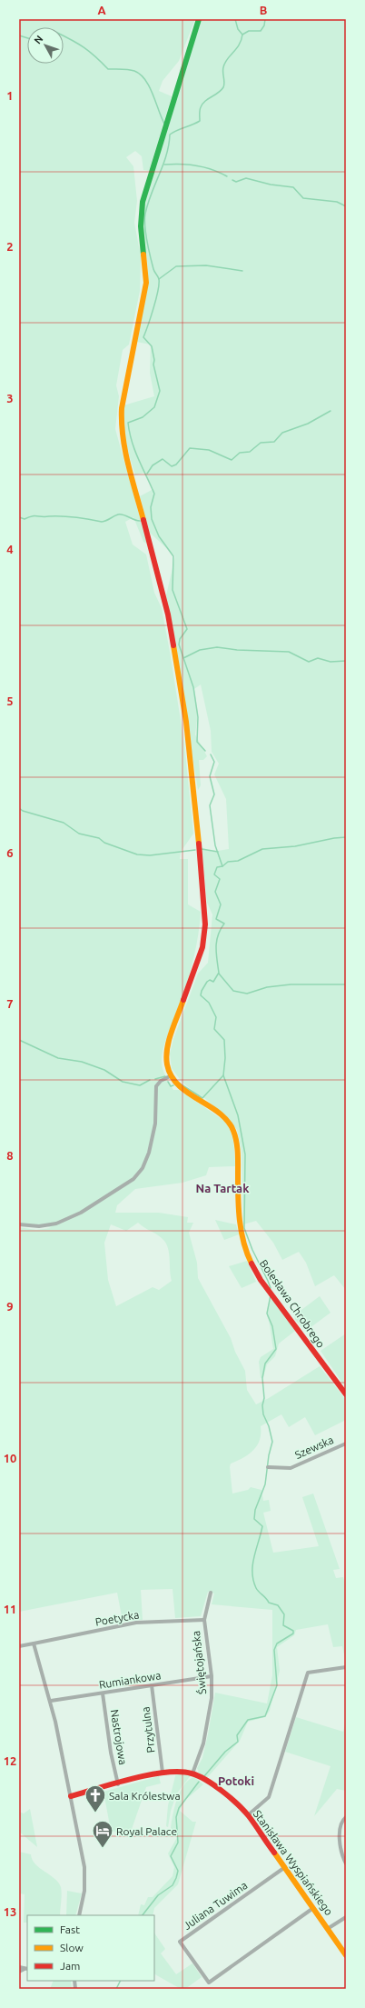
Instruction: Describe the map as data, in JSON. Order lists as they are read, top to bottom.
{
  "streets": {
    "street": [
      "Bolesława Chrobrego",
      "Szewska",
      "Poetycka",
      "Świętojańska",
      "Rumiankowa",
      "Przytulna",
      "Nastrojowa",
      "Stanisława Wyspiańskiego",
      "Juliana Tuwima"
    ]
  },
  "crossings": [
    ["Poetycka", "Świętojańska"],
    ["Świętojańska", "Rumiankowa"],
    ["Świętojańska", "Stanisława Wyspiańskiego"],
    ["Rumiankowa", "Przytulna"],
    ["Rumiankowa", "Nastrojowa"],
    ["Przytulna", "Stanisława Wyspiańskiego"],
    ["Nastrojowa", "Stanisława Wyspiańskiego"],
    ["Stanisława Wyspiańskiego", "Juliana Tuwima"]
  ],
  "districts": ["Na Tartak", "Potoki"],
  "places": {
    "church": ["Sala Królestwa"],
    "hotel": ["Royal Palace"]
  },
  "legend": ["Fast", "Slow", "Jam"],
  "north": "top left",
  "grid": {
    "columns": ["A", "B"],
    "rows": [
      "1",
      "2",
      "3",
      "4",
      "5",
      "6",
      "7",
      "8",
      "9",
      "10",
      "11",
      "12",
      "13"
    ]
  }
}
